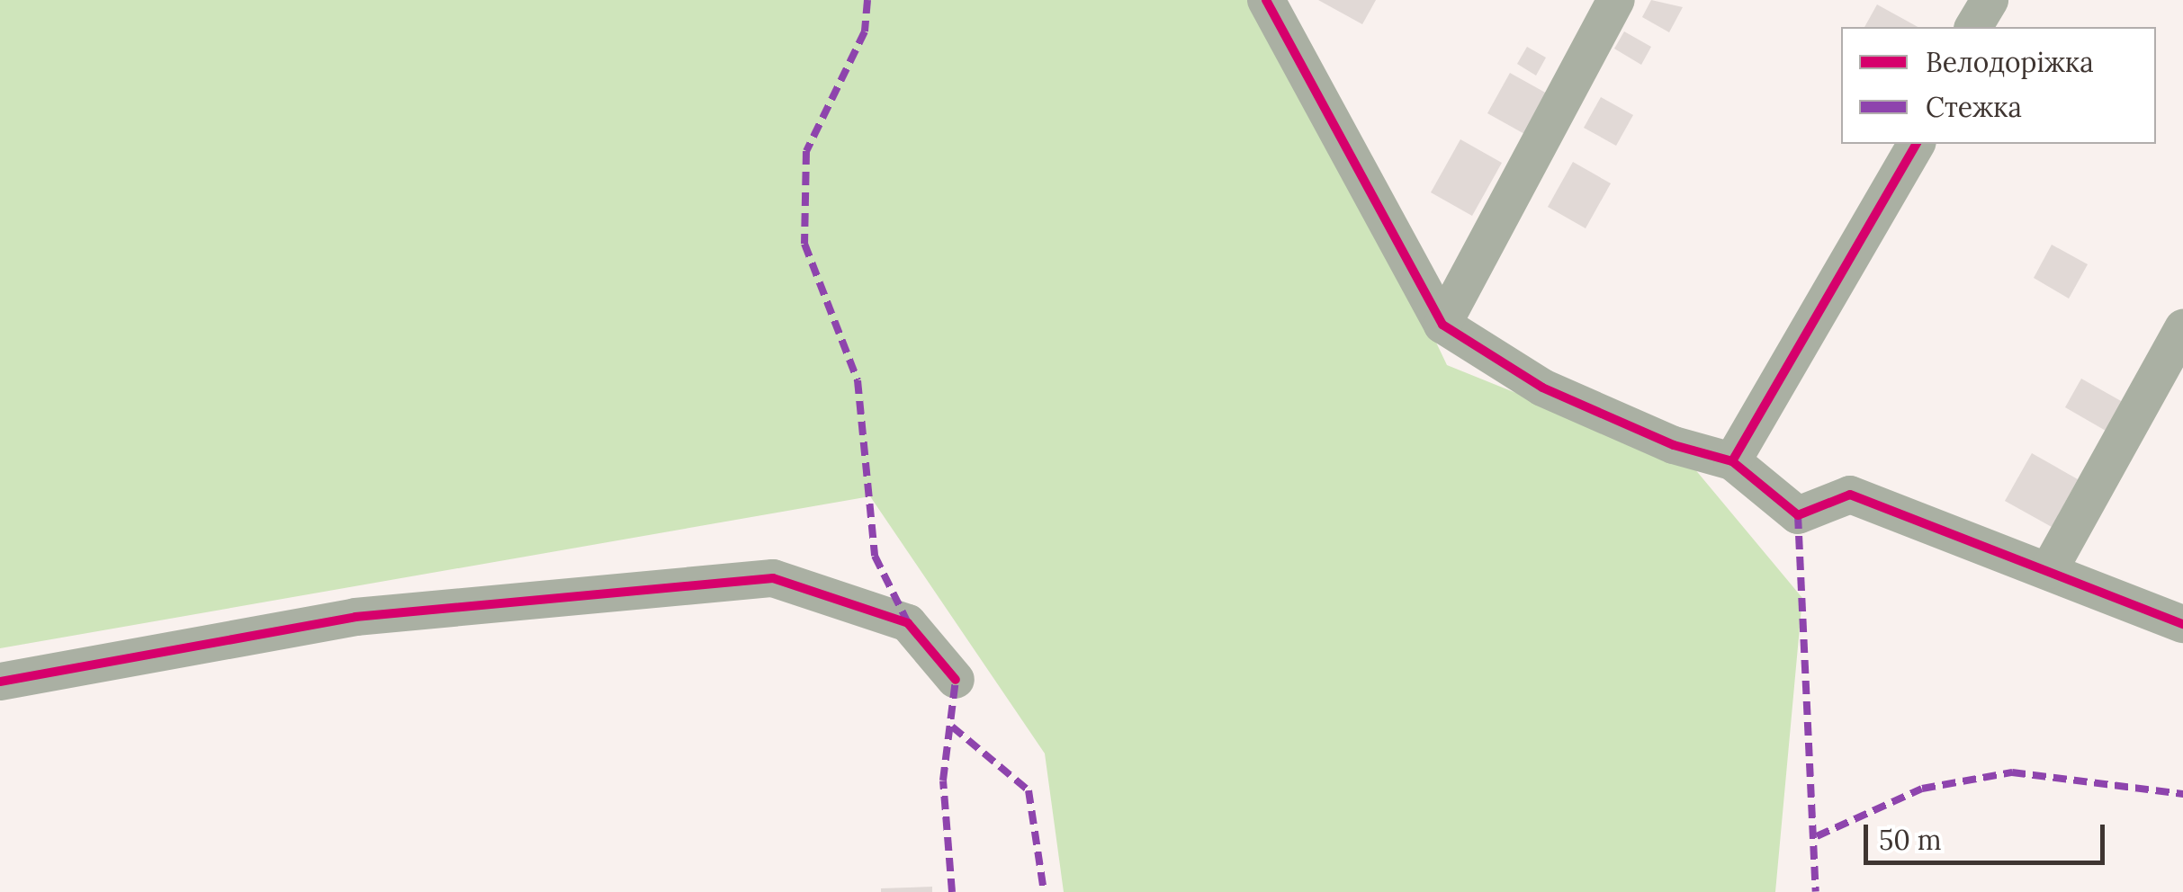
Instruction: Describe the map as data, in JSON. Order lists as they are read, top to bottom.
{
  "legend": ["Велодоріжка", "Стежка"],
  "scale_bar": "50 m"
}
